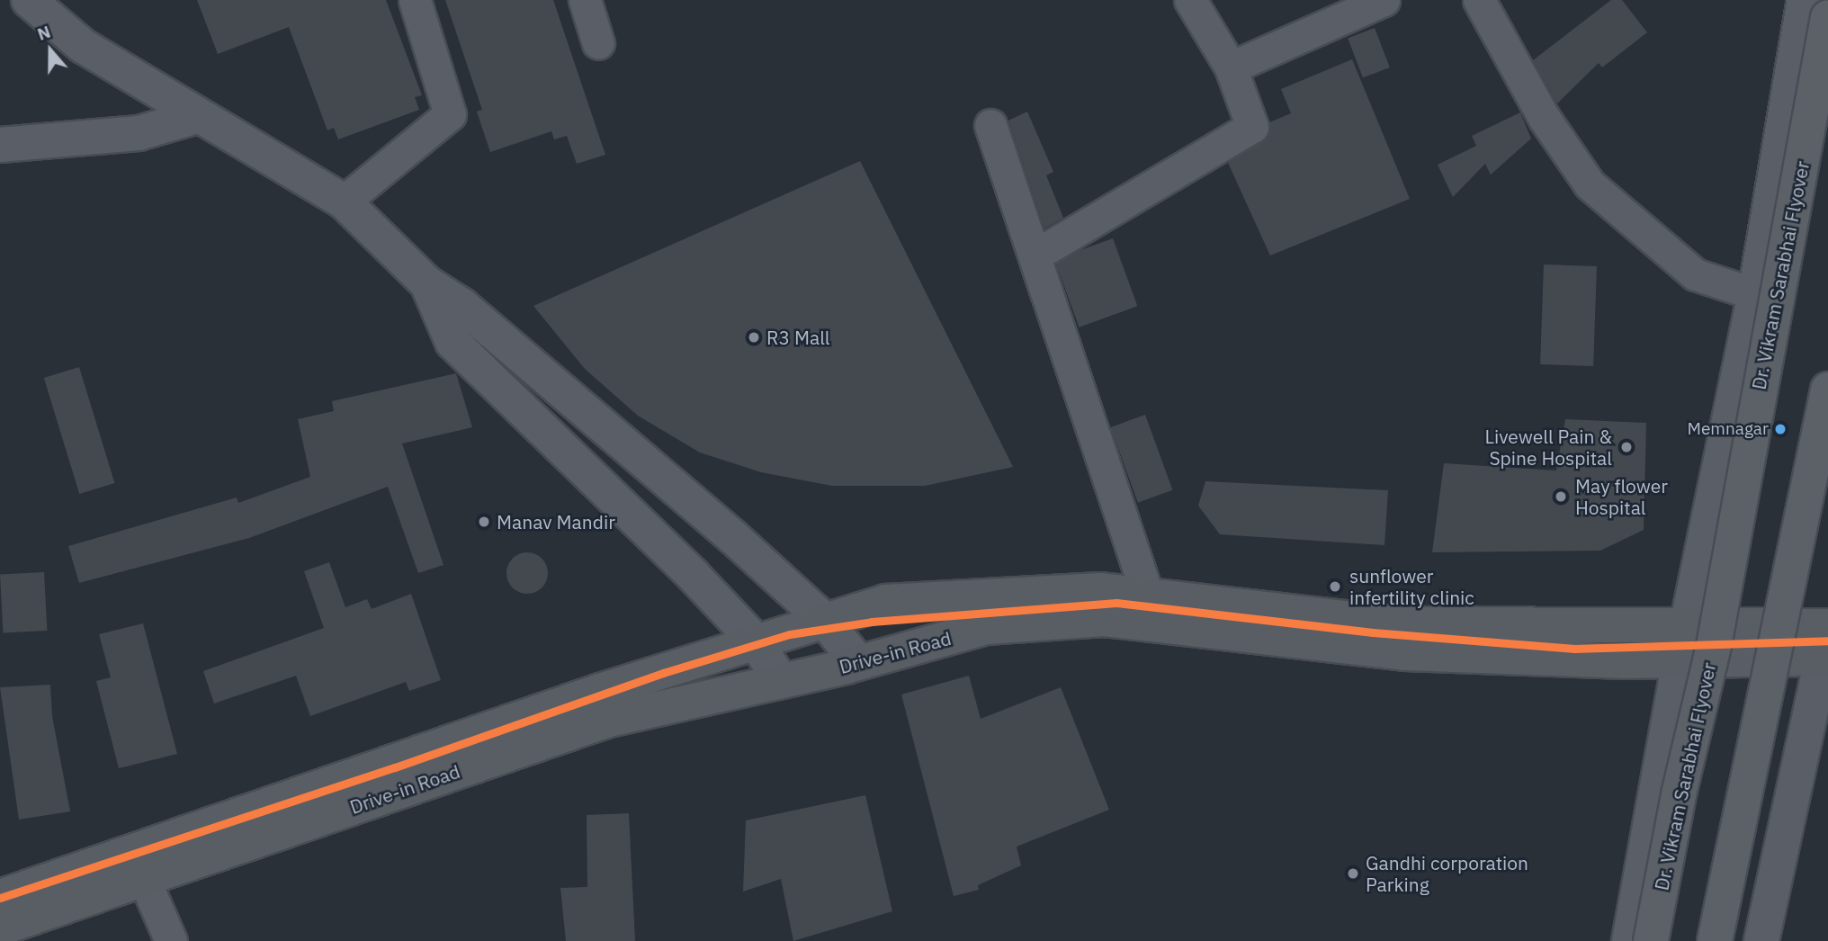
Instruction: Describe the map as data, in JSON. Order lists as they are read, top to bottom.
{
  "streets": {
    "main road": ["Dr. Vikram Sarabhai Flyover", "Drive-in Road"]
  },
  "places": [
    "R3 Mall",
    "Memnagar",
    "Livewell Pain & Spine Hospital",
    "May flower Hospital",
    "Manav Mandir",
    "sunflower infertility clinic",
    "Gandhi corporation Parking"
  ],
  "north": "top"
}
